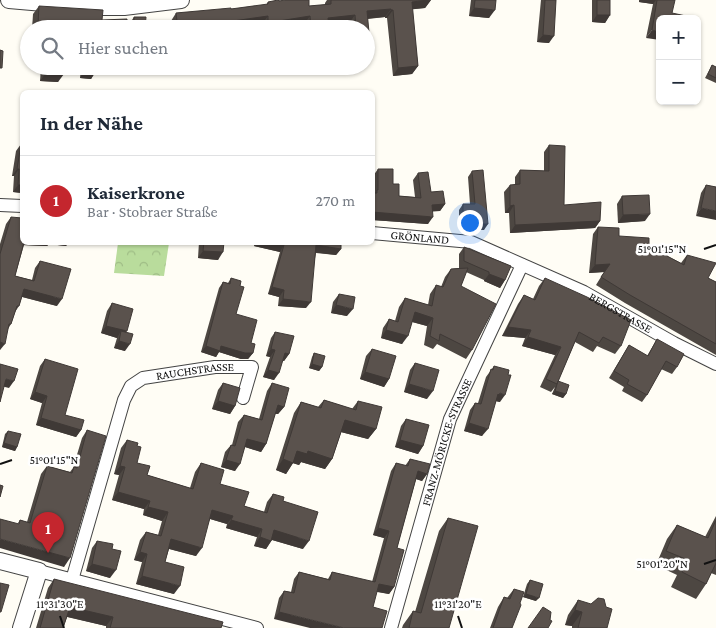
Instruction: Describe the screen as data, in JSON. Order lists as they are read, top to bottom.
{
  "streets": {
    "street": [
      "GRÖNLAND",
      "BERGSTRASSE",
      "RAUCHSTRASSE",
      "FRANZ-MÖRICKE-STRASSE"
    ]
  },
  "crossings": [
    ["GRÖNLAND", "BERGSTRASSE"],
    ["GRÖNLAND", "FRANZ-MÖRICKE-STRASSE"],
    ["BERGSTRASSE", "FRANZ-MÖRICKE-STRASSE"]
  ],
  "page": {
    "map_buttons": ["+", "−"],
    "search": "Hier suchen",
    "heading": "In der Nähe",
    "list": [
      {
        "mark": "1",
        "name": "Kaiserkrone",
        "note": "Bar · Stobraer Straße",
        "value": "270 m"
      }
    ],
    "pins": "1"
  },
  "coordinates": [
    "51°01'15\"N",
    "51°01'20\"N",
    "11°31'30\"E",
    "11°31'20\"E"
  ]
}
